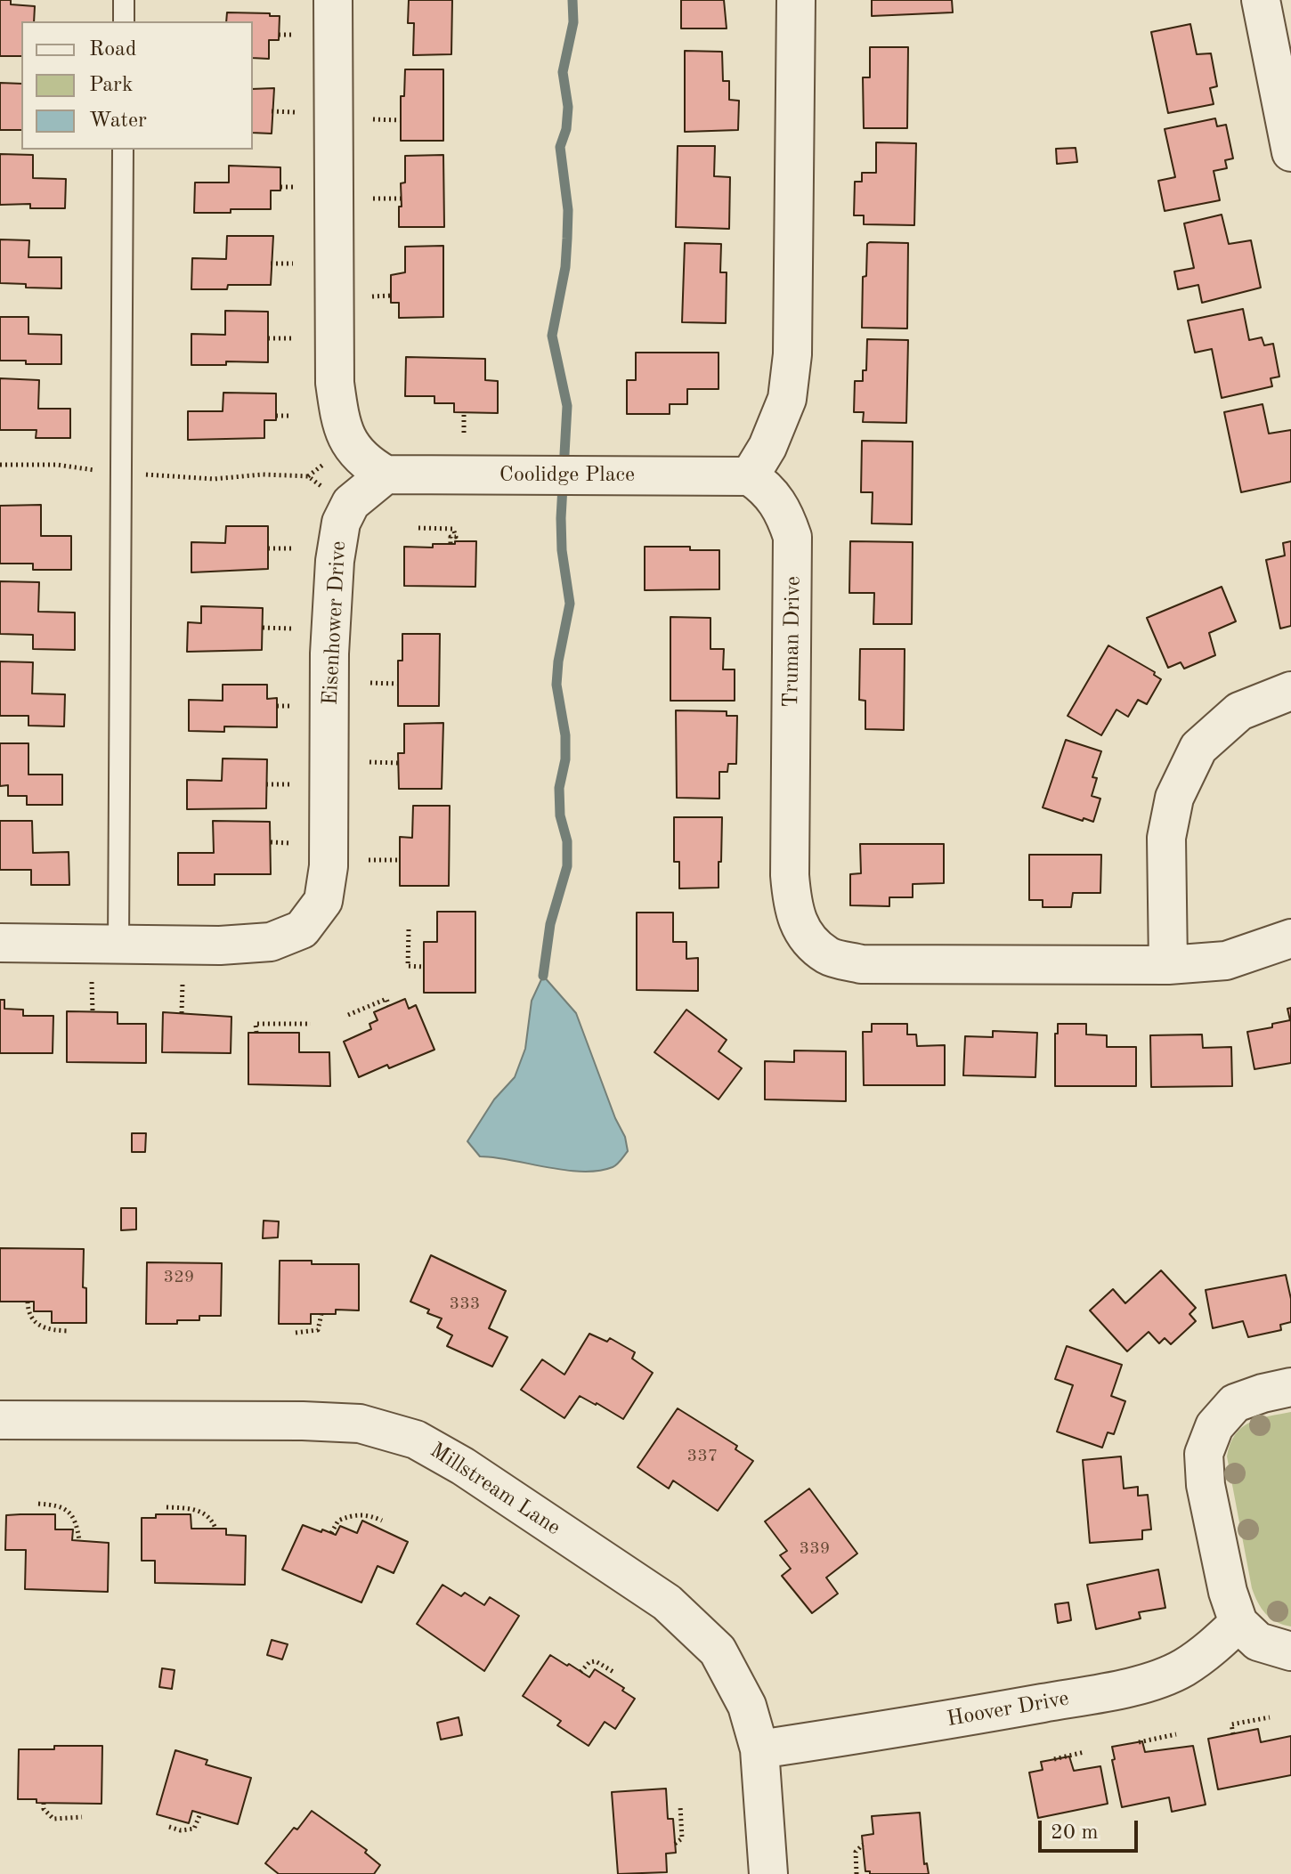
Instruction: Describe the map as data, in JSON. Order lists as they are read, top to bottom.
{
  "streets": {
    "street": [
      "Coolidge Place",
      "Eisenhower Drive",
      "Truman Drive",
      "Millstream Lane",
      "Hoover Drive"
    ]
  },
  "crossings": [
    ["Coolidge Place", "Eisenhower Drive"],
    ["Coolidge Place", "Truman Drive"],
    ["Millstream Lane", "Hoover Drive"]
  ],
  "house_numbers": [
    "329",
    "333",
    "337",
    "339"
  ],
  "legend": ["Road", "Park", "Water"],
  "scale_bar": "20 m"
}
